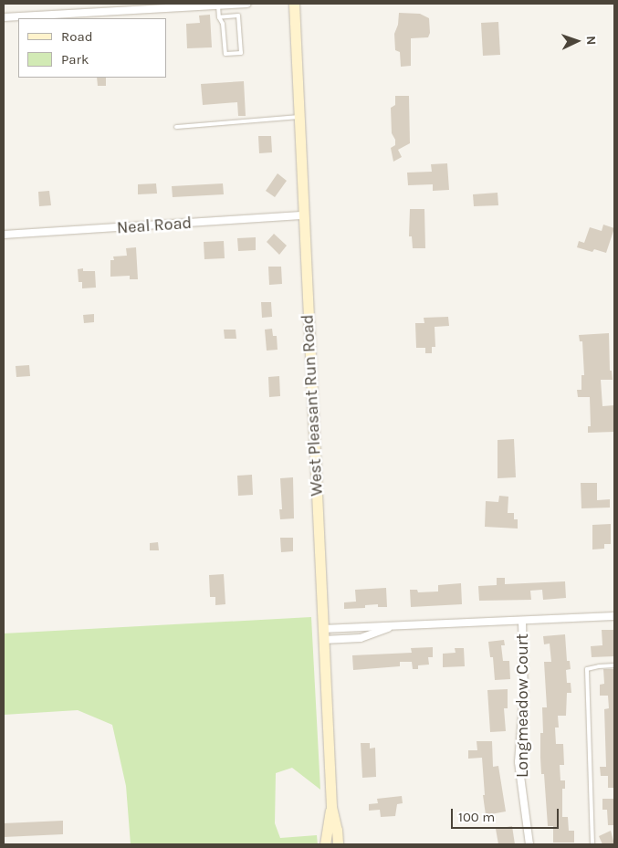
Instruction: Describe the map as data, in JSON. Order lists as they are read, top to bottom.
{
  "streets": {
    "main road": ["West Pleasant Run Road"],
    "street": ["Neal Road", "Longmeadow Court"]
  },
  "crossings": [
    ["Neal Road", "West Pleasant Run Road"]
  ],
  "legend": ["Road", "Park"],
  "scale_bar": "100 m",
  "north": "right"
}
